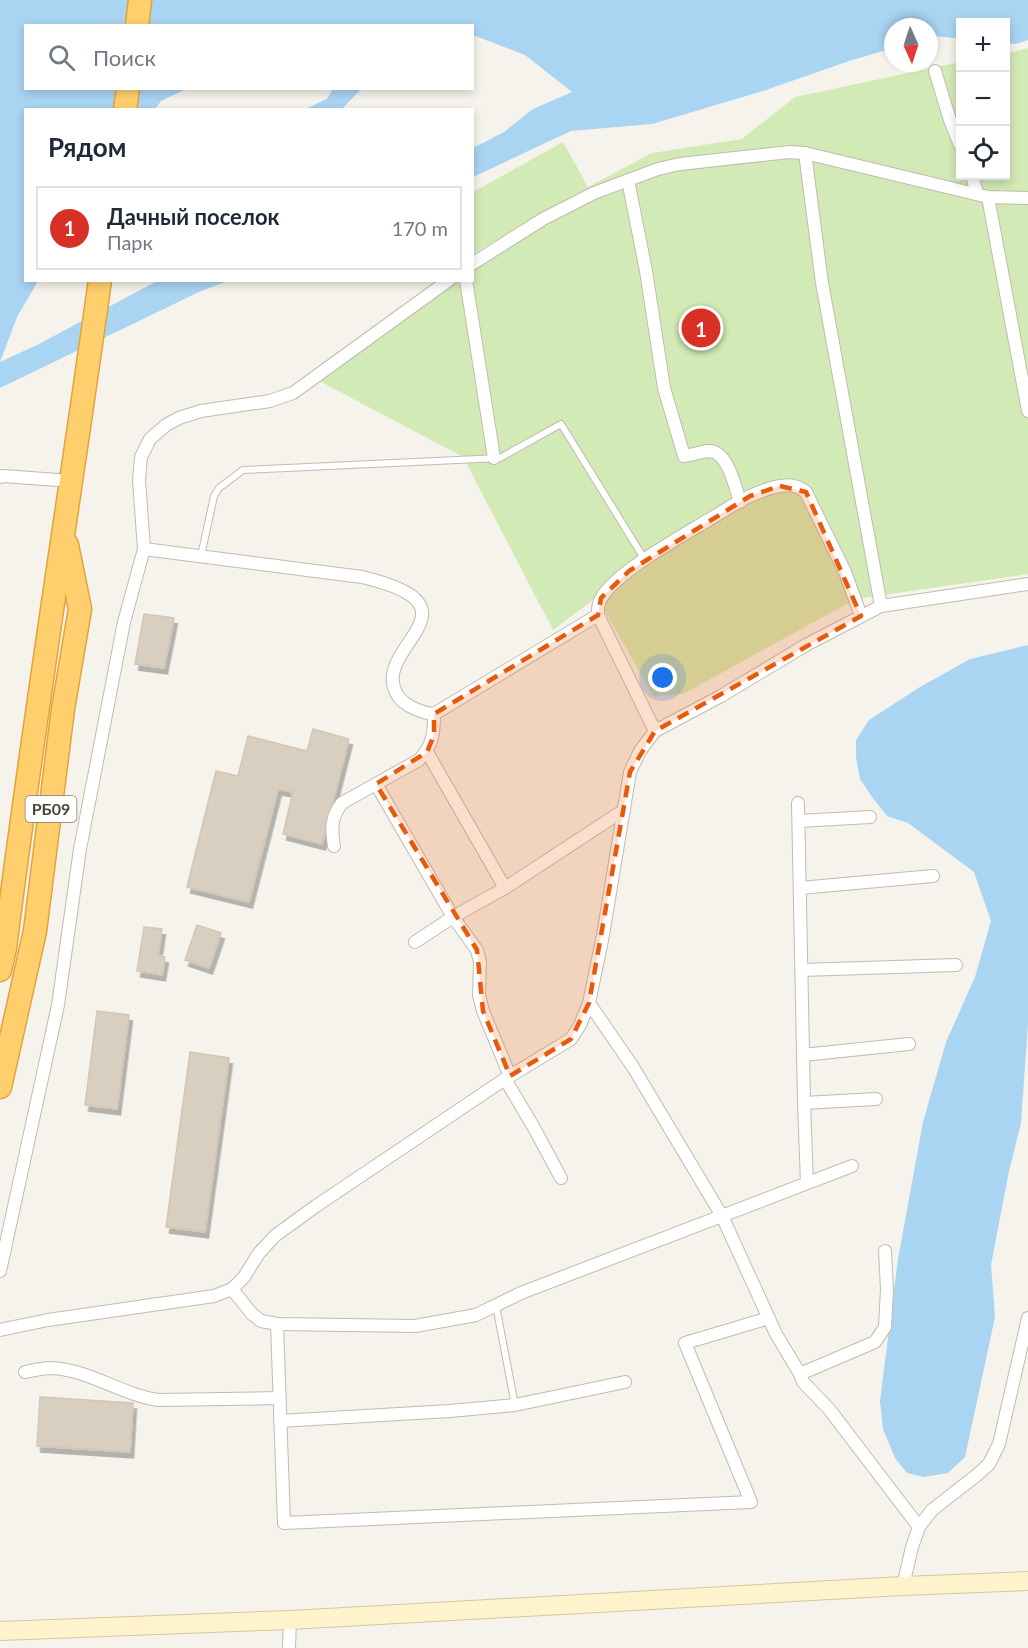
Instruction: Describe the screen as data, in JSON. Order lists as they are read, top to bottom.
{
  "streets": {
    "highway": ["РБ09"]
  },
  "north": "bottom",
  "page": {
    "map_buttons": ["+", "−"],
    "search": "Поиск",
    "heading": "Рядом",
    "list": [
      {
        "mark": "1",
        "name": "Дачный поселок",
        "note": "Парк",
        "value": "170 m"
      }
    ],
    "pins": "1"
  }
}
